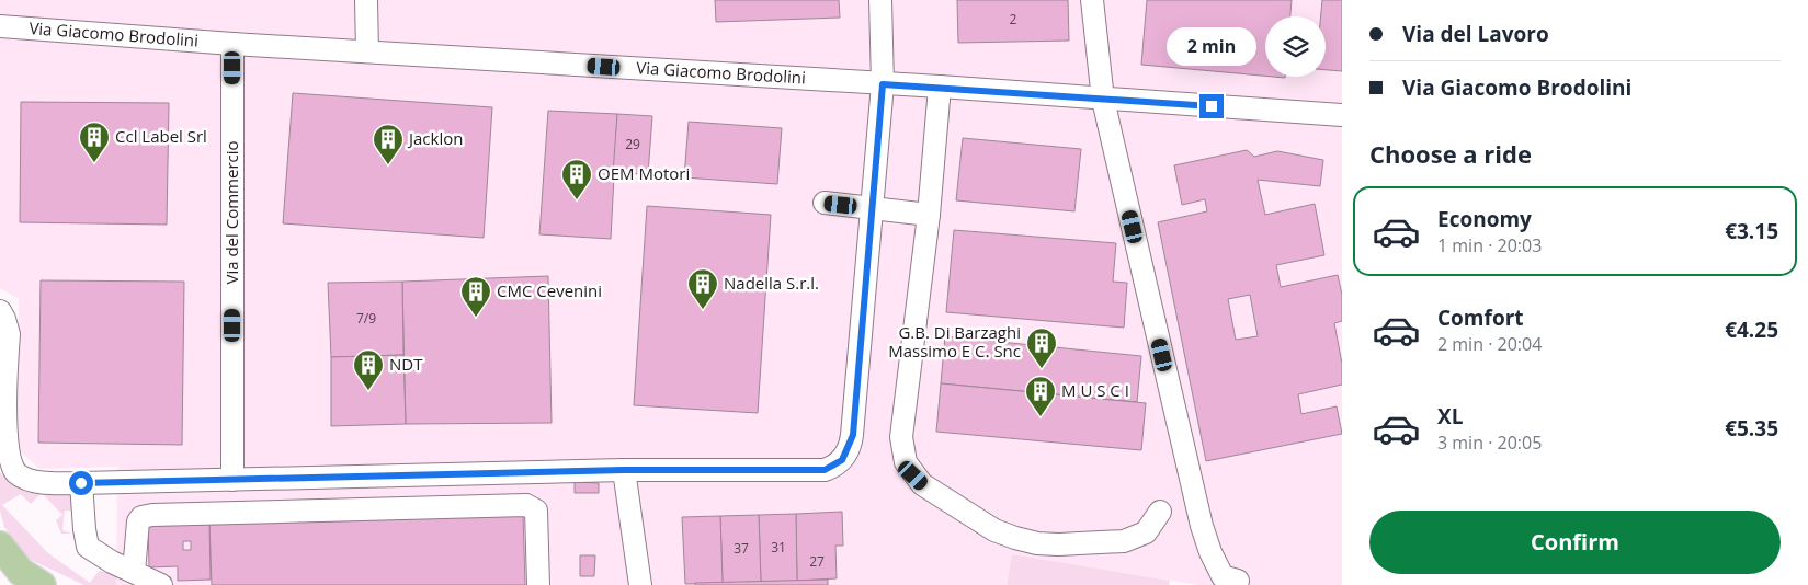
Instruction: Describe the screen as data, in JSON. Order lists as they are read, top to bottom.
{
  "streets": {
    "street": ["Via Giacomo Brodolini", "Via del Commercio"]
  },
  "crossings": [
    ["Via Giacomo Brodolini", "Via del Commercio"]
  ],
  "places": {
    "building": [
      "Ccl Label Srl",
      "Jacklon",
      "OEM Motori",
      "Nadella S.r.l.",
      "CMC Cevenini",
      "G.B. Di Barzaghi Massimo E C. Snc",
      "NDT",
      "M U S C I"
    ]
  },
  "house_numbers": [
    "2",
    "29",
    "7/9",
    "31",
    "37",
    "27"
  ],
  "page": {
    "banner": ["Via del Lavoro", "Via Giacomo Brodolini"],
    "bubble": "2 min",
    "heading": "Choose a ride",
    "list": [
      {
        "name": "Economy",
        "note": "1 min · 20:03",
        "value": "€3.15"
      },
      {
        "name": "Comfort",
        "note": "2 min · 20:04",
        "value": "€4.25"
      },
      {
        "name": "XL",
        "note": "3 min · 20:05",
        "value": "€5.35"
      }
    ],
    "buttons": "Confirm"
  }
}
